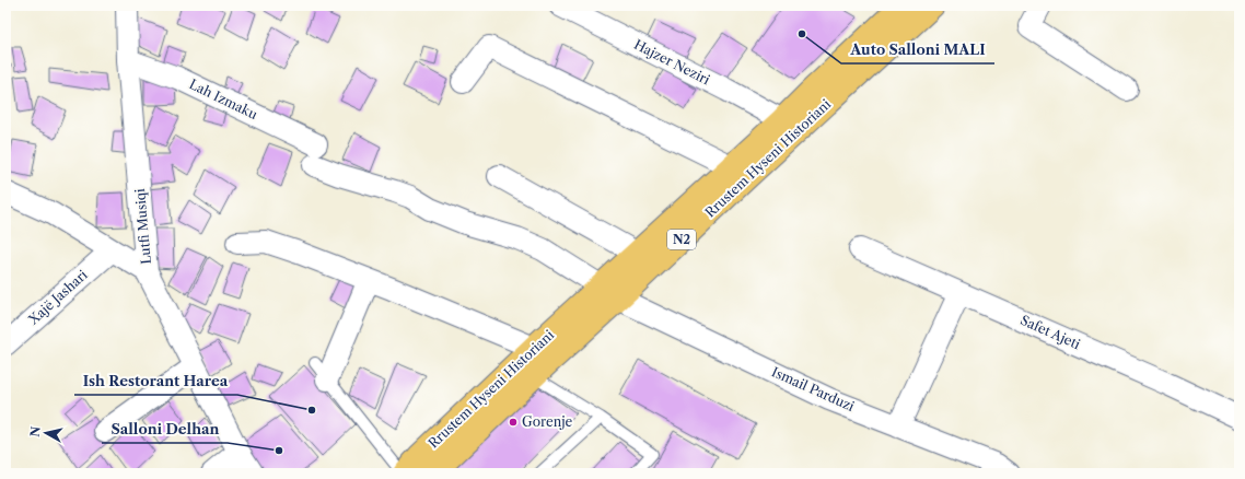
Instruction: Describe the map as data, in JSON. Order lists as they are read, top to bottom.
{
  "streets": {
    "main road": ["Rrustem Hyseni Historiani", "N2"],
    "street": [
      "Hajzer Neziri",
      "Lah Izmaku",
      "Lutfi Musiqi",
      "Xajë Jashari",
      "Safet Ajeti",
      "Ismail Parduzi"
    ]
  },
  "crossings": [
    ["Hajzer Neziri", "Rrustem Hyseni Historiani"],
    ["Lah Izmaku", "Rrustem Hyseni Historiani"],
    ["Lah Izmaku", "Lutfi Musiqi"],
    ["Lah Izmaku", "Ismail Parduzi"],
    ["Rrustem Hyseni Historiani", "Ismail Parduzi"]
  ],
  "places": [
    "Auto Salloni MALI",
    "Ish Restorant Harea",
    "Gorenje",
    "Salloni Delhan"
  ],
  "north": "left"
}
